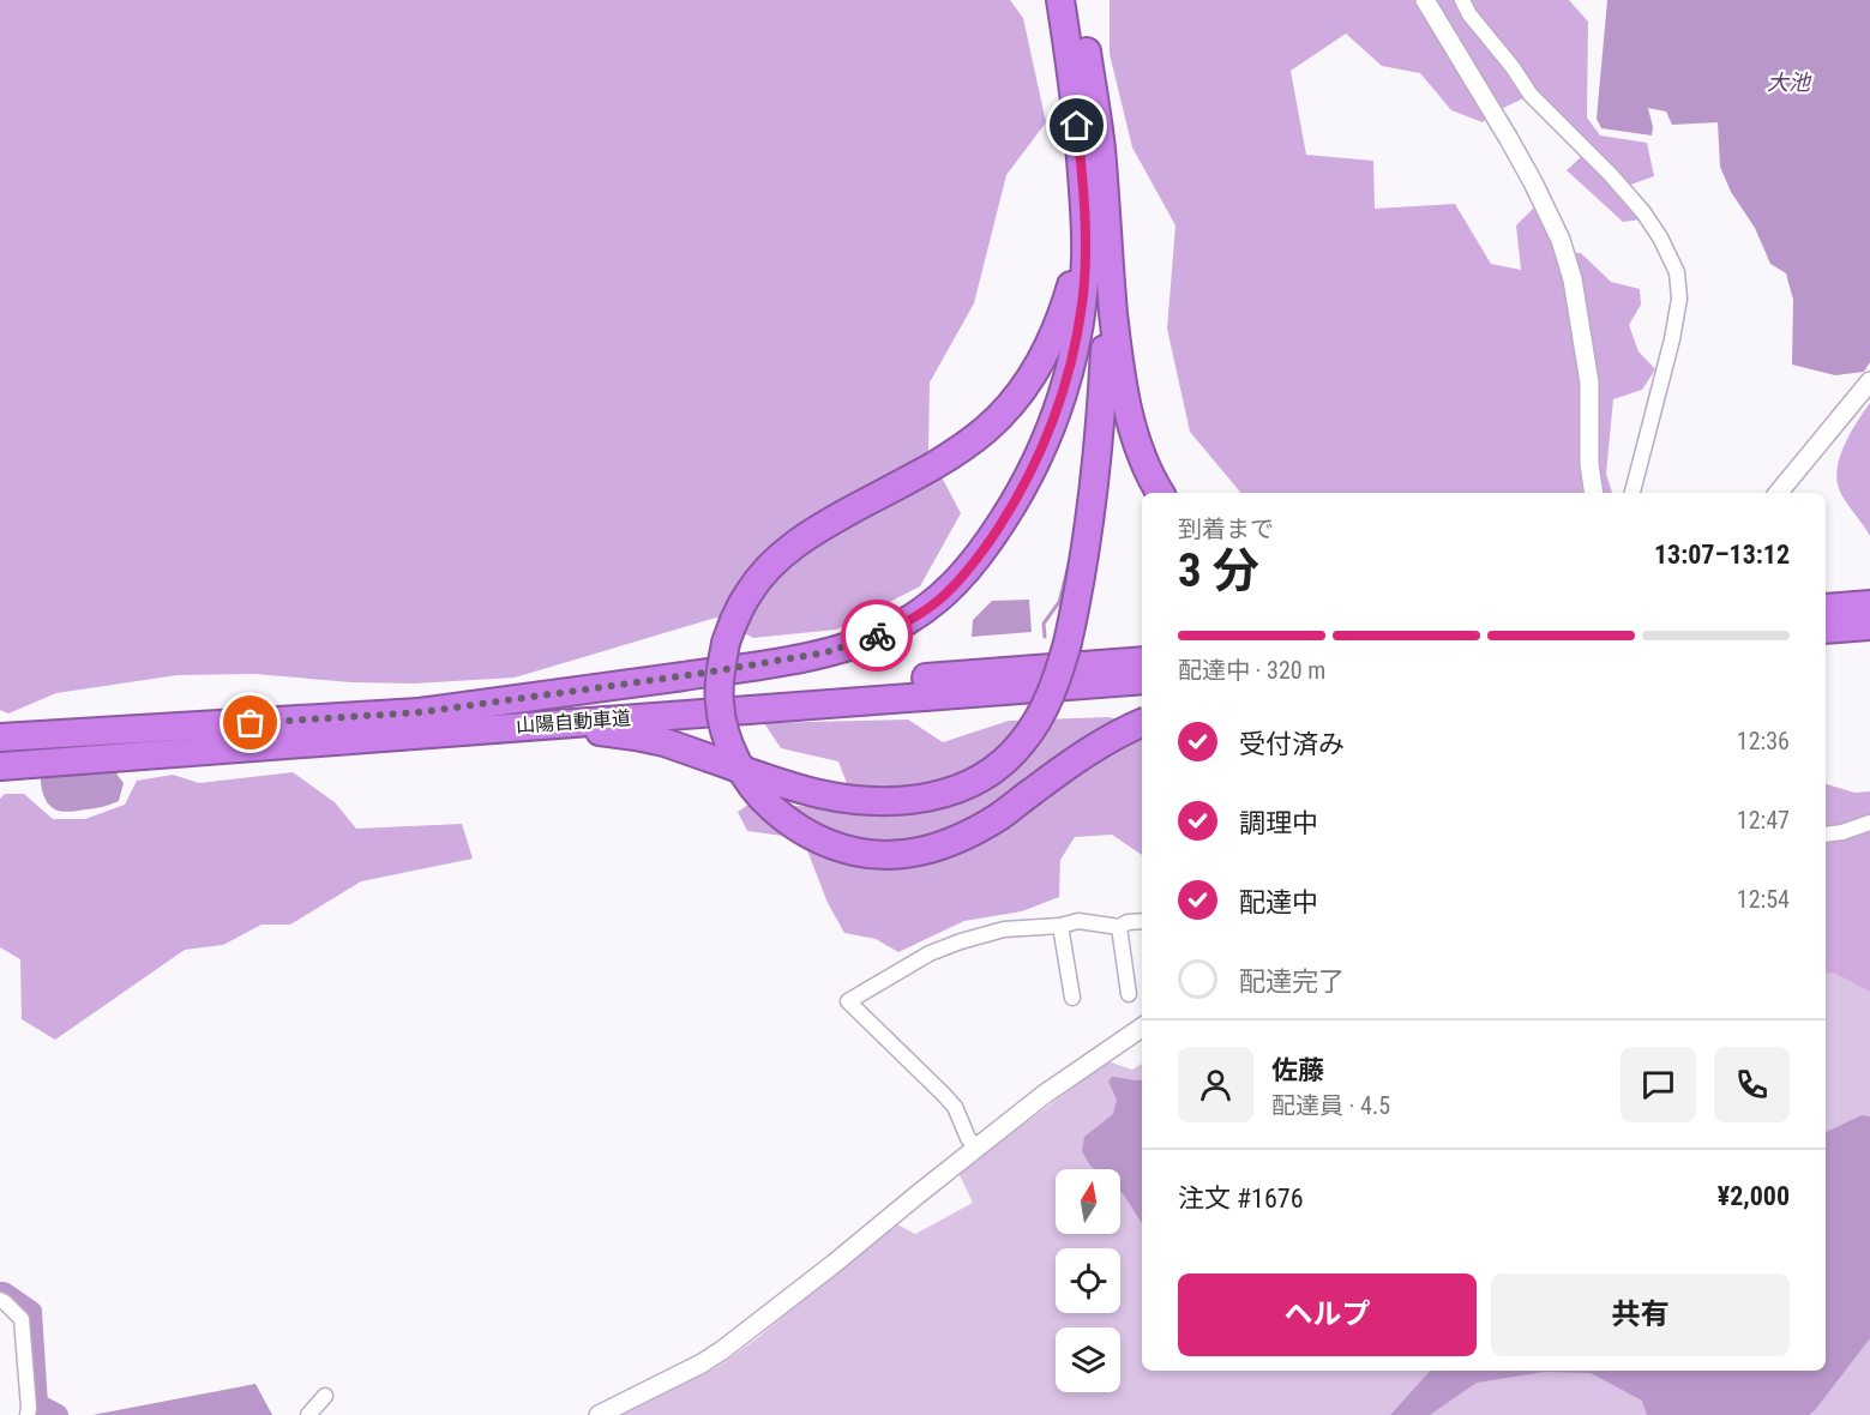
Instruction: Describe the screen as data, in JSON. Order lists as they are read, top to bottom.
{
  "streets": {
    "highway": ["山陽自動車道"]
  },
  "water": ["大池"],
  "north": "top",
  "page": {
    "heading": ["3 分", "到着まで", "13:07–13:12"],
    "panel": [
      "佐藤",
      "配達員 · 4.5",
      "注文 #1676",
      "¥2,000"
    ],
    "bar": "配達中 · 320 m",
    "list": [
      ["受付済み", "12:36"],
      ["調理中", "12:47"],
      ["配達中", "12:54"],
      "配達完了"
    ],
    "buttons": ["ヘルプ", "共有"]
  }
}
